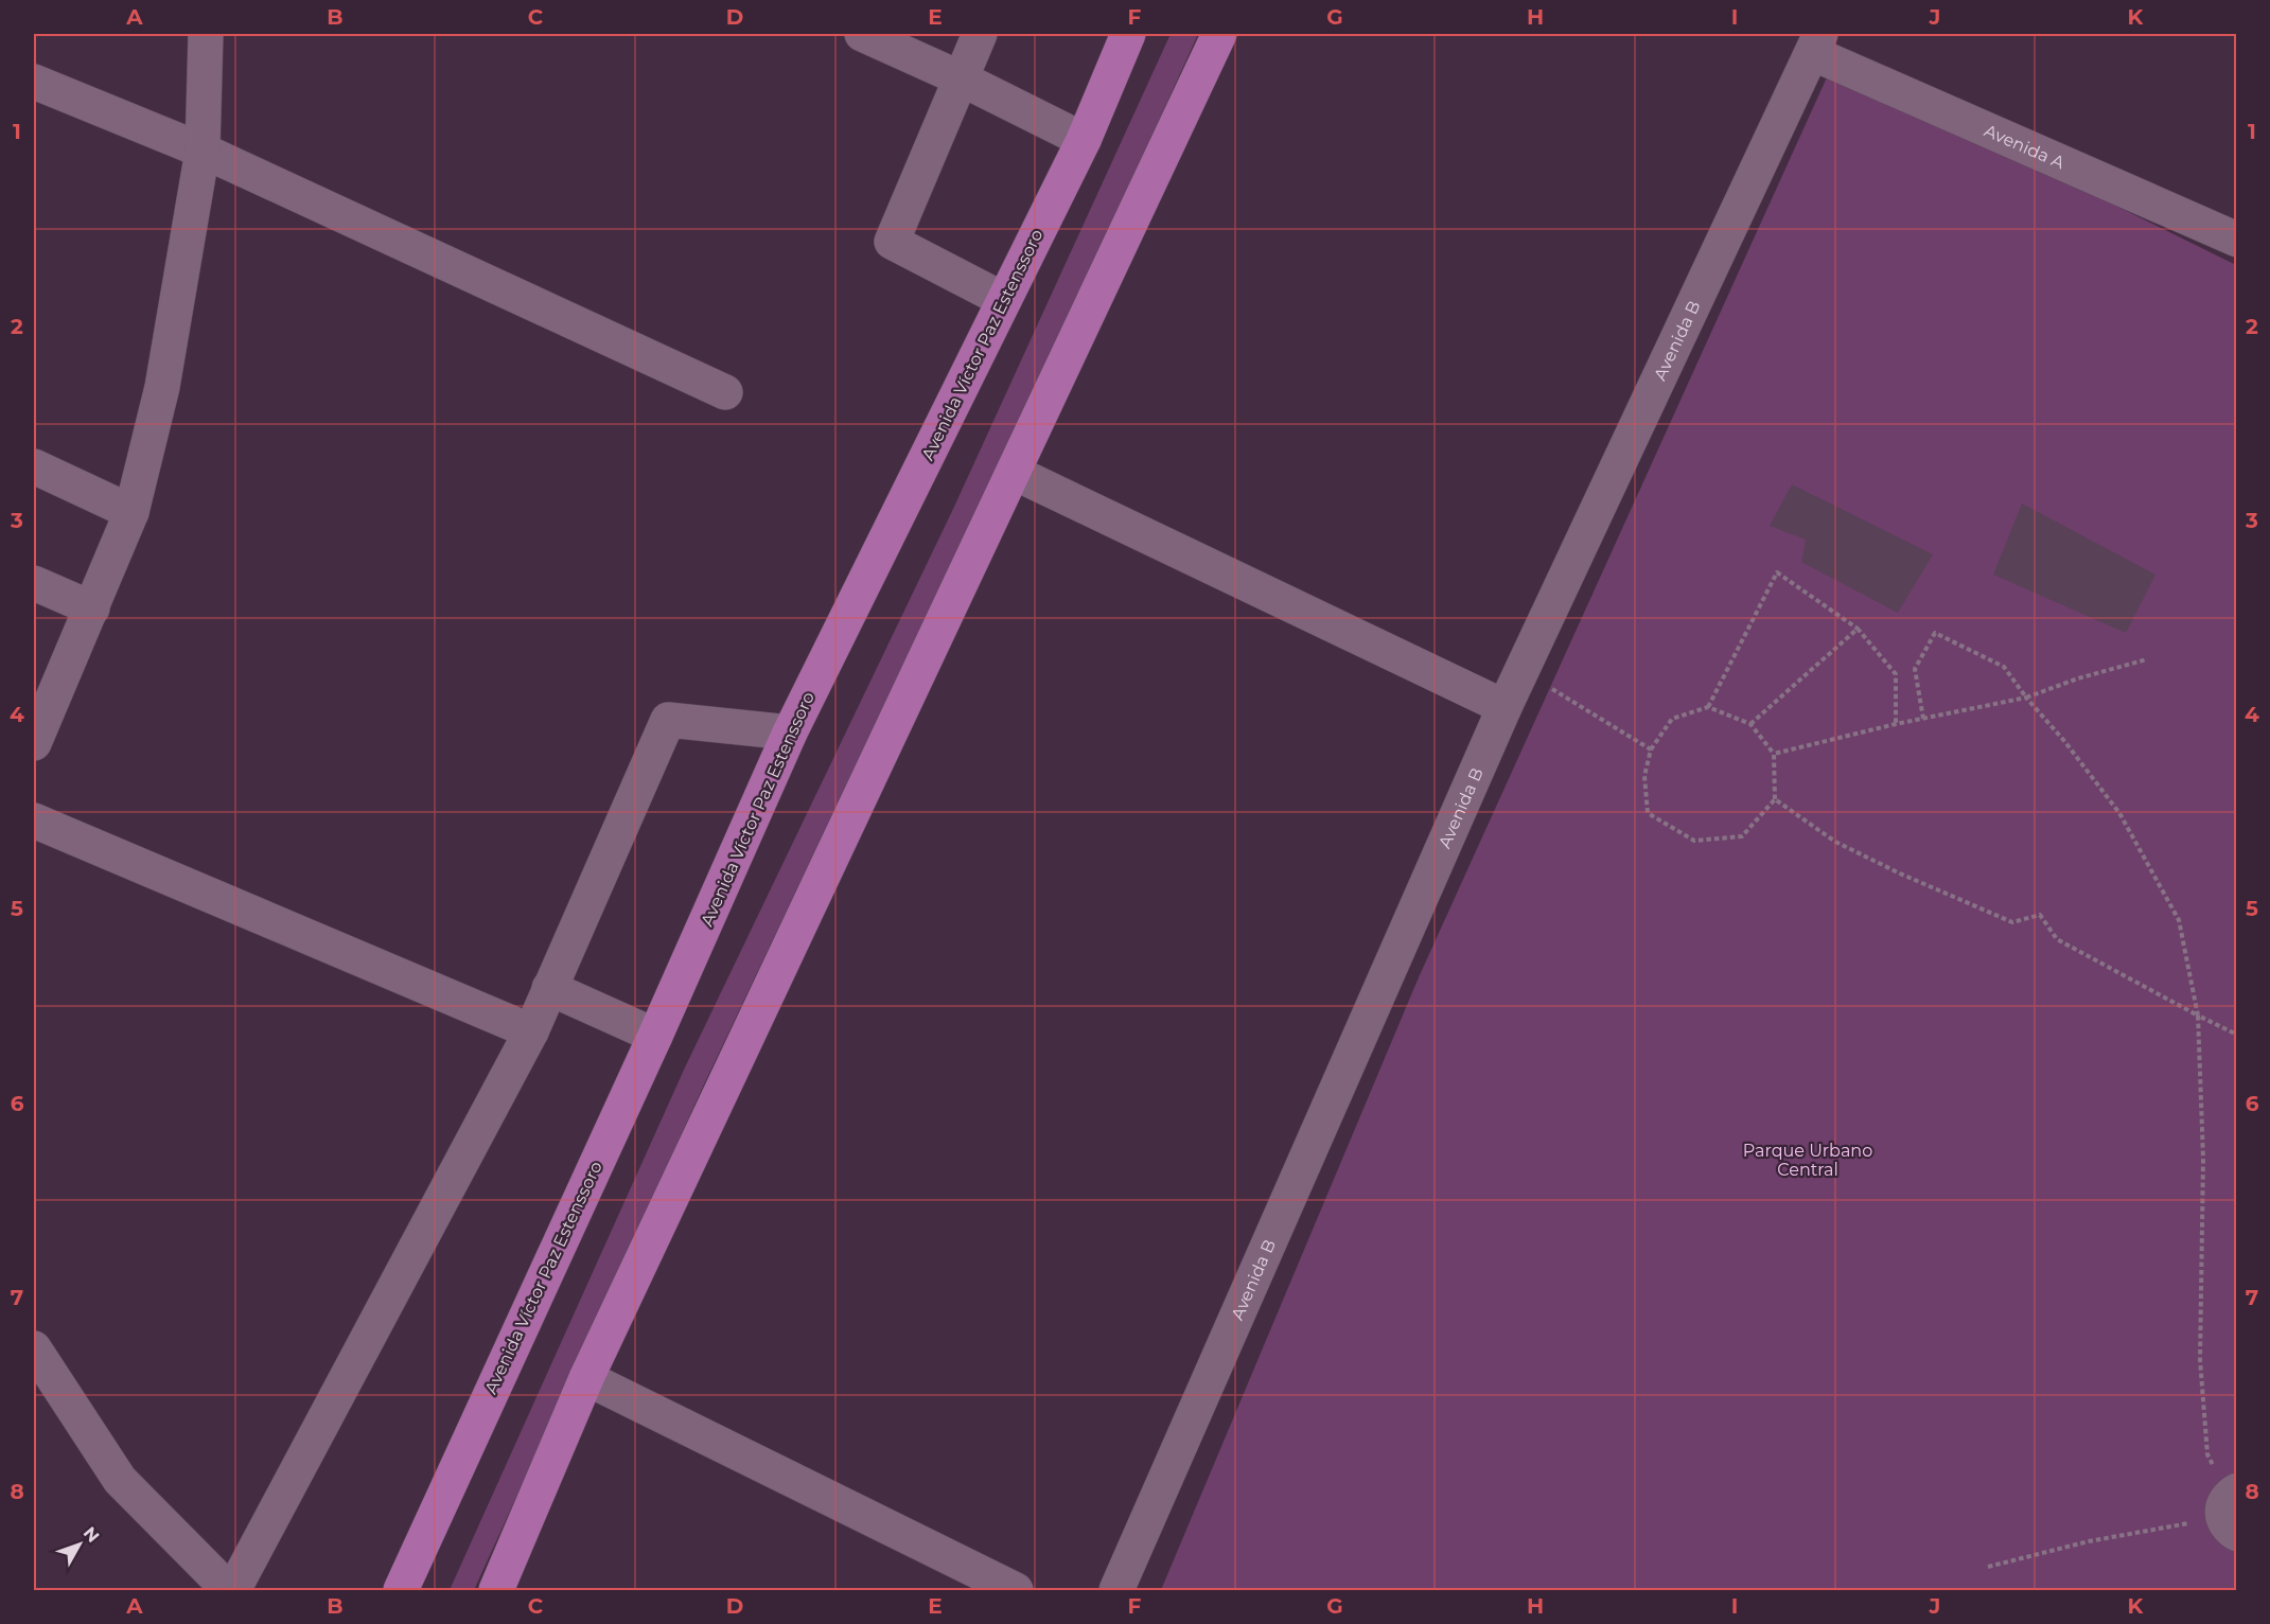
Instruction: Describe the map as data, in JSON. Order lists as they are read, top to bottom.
{
  "streets": {
    "highway": ["Avenida Víctor Paz Estenssoro"],
    "street": ["Avenida A", "Avenida B"]
  },
  "crossings": [
    ["Avenida A", "Avenida B"]
  ],
  "parks": ["Parque Urbano Central"],
  "north": "top right",
  "grid": {
    "columns": [
      "A",
      "B",
      "C",
      "D",
      "E",
      "F",
      "G",
      "H",
      "I",
      "J",
      "K"
    ],
    "rows": [
      "1",
      "2",
      "3",
      "4",
      "5",
      "6",
      "7",
      "8"
    ]
  }
}
